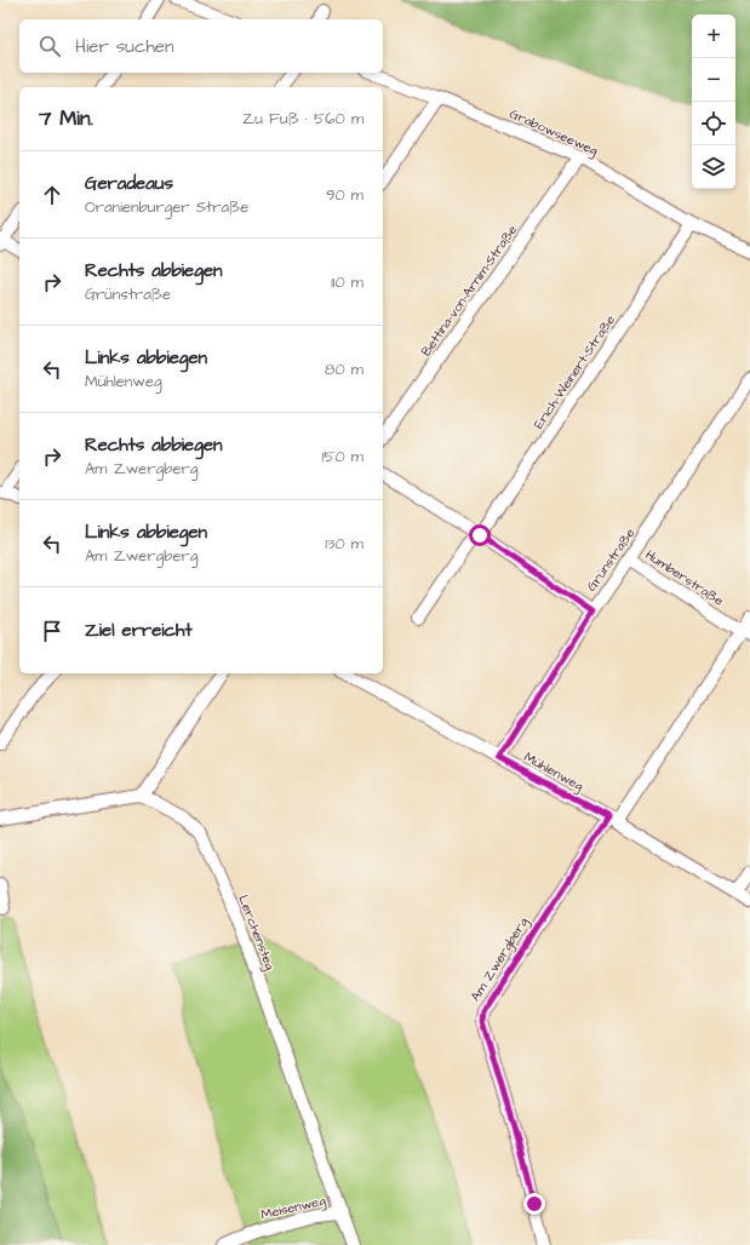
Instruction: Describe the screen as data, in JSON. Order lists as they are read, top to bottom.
{
  "streets": {
    "street": [
      "Grabowseeweg",
      "Bettina-von-Arnim-Straße",
      "Erich-Weinert-Straße",
      "Grünstraße",
      "Humberstraße",
      "Mühlenweg",
      "Lerchensteg",
      "Am Zwergberg",
      "Meisenweg"
    ]
  },
  "crossings": [
    ["Grabowseeweg", "Bettina-von-Arnim-Straße"],
    ["Grabowseeweg", "Erich-Weinert-Straße"],
    ["Grünstraße", "Humberstraße"],
    ["Grünstraße", "Mühlenweg"],
    ["Humberstraße", "Am Zwergberg"],
    ["Mühlenweg", "Am Zwergberg"],
    ["Lerchensteg", "Meisenweg"]
  ],
  "page": {
    "map_buttons": ["+", "−"],
    "search": "Hier suchen",
    "heading": ["7 Min.", "Zu Fuß · 560 m"],
    "list": [
      ["Geradeaus", "Oranienburger Straße", "90 m"],
      ["Rechts abbiegen", "Grünstraße", "110 m"],
      ["Links abbiegen", "Mühlenweg", "80 m"],
      ["Rechts abbiegen", "Am Zwergberg", "150 m"],
      ["Links abbiegen", "Am Zwergberg", "130 m"],
      "Ziel erreicht"
    ]
  }
}
